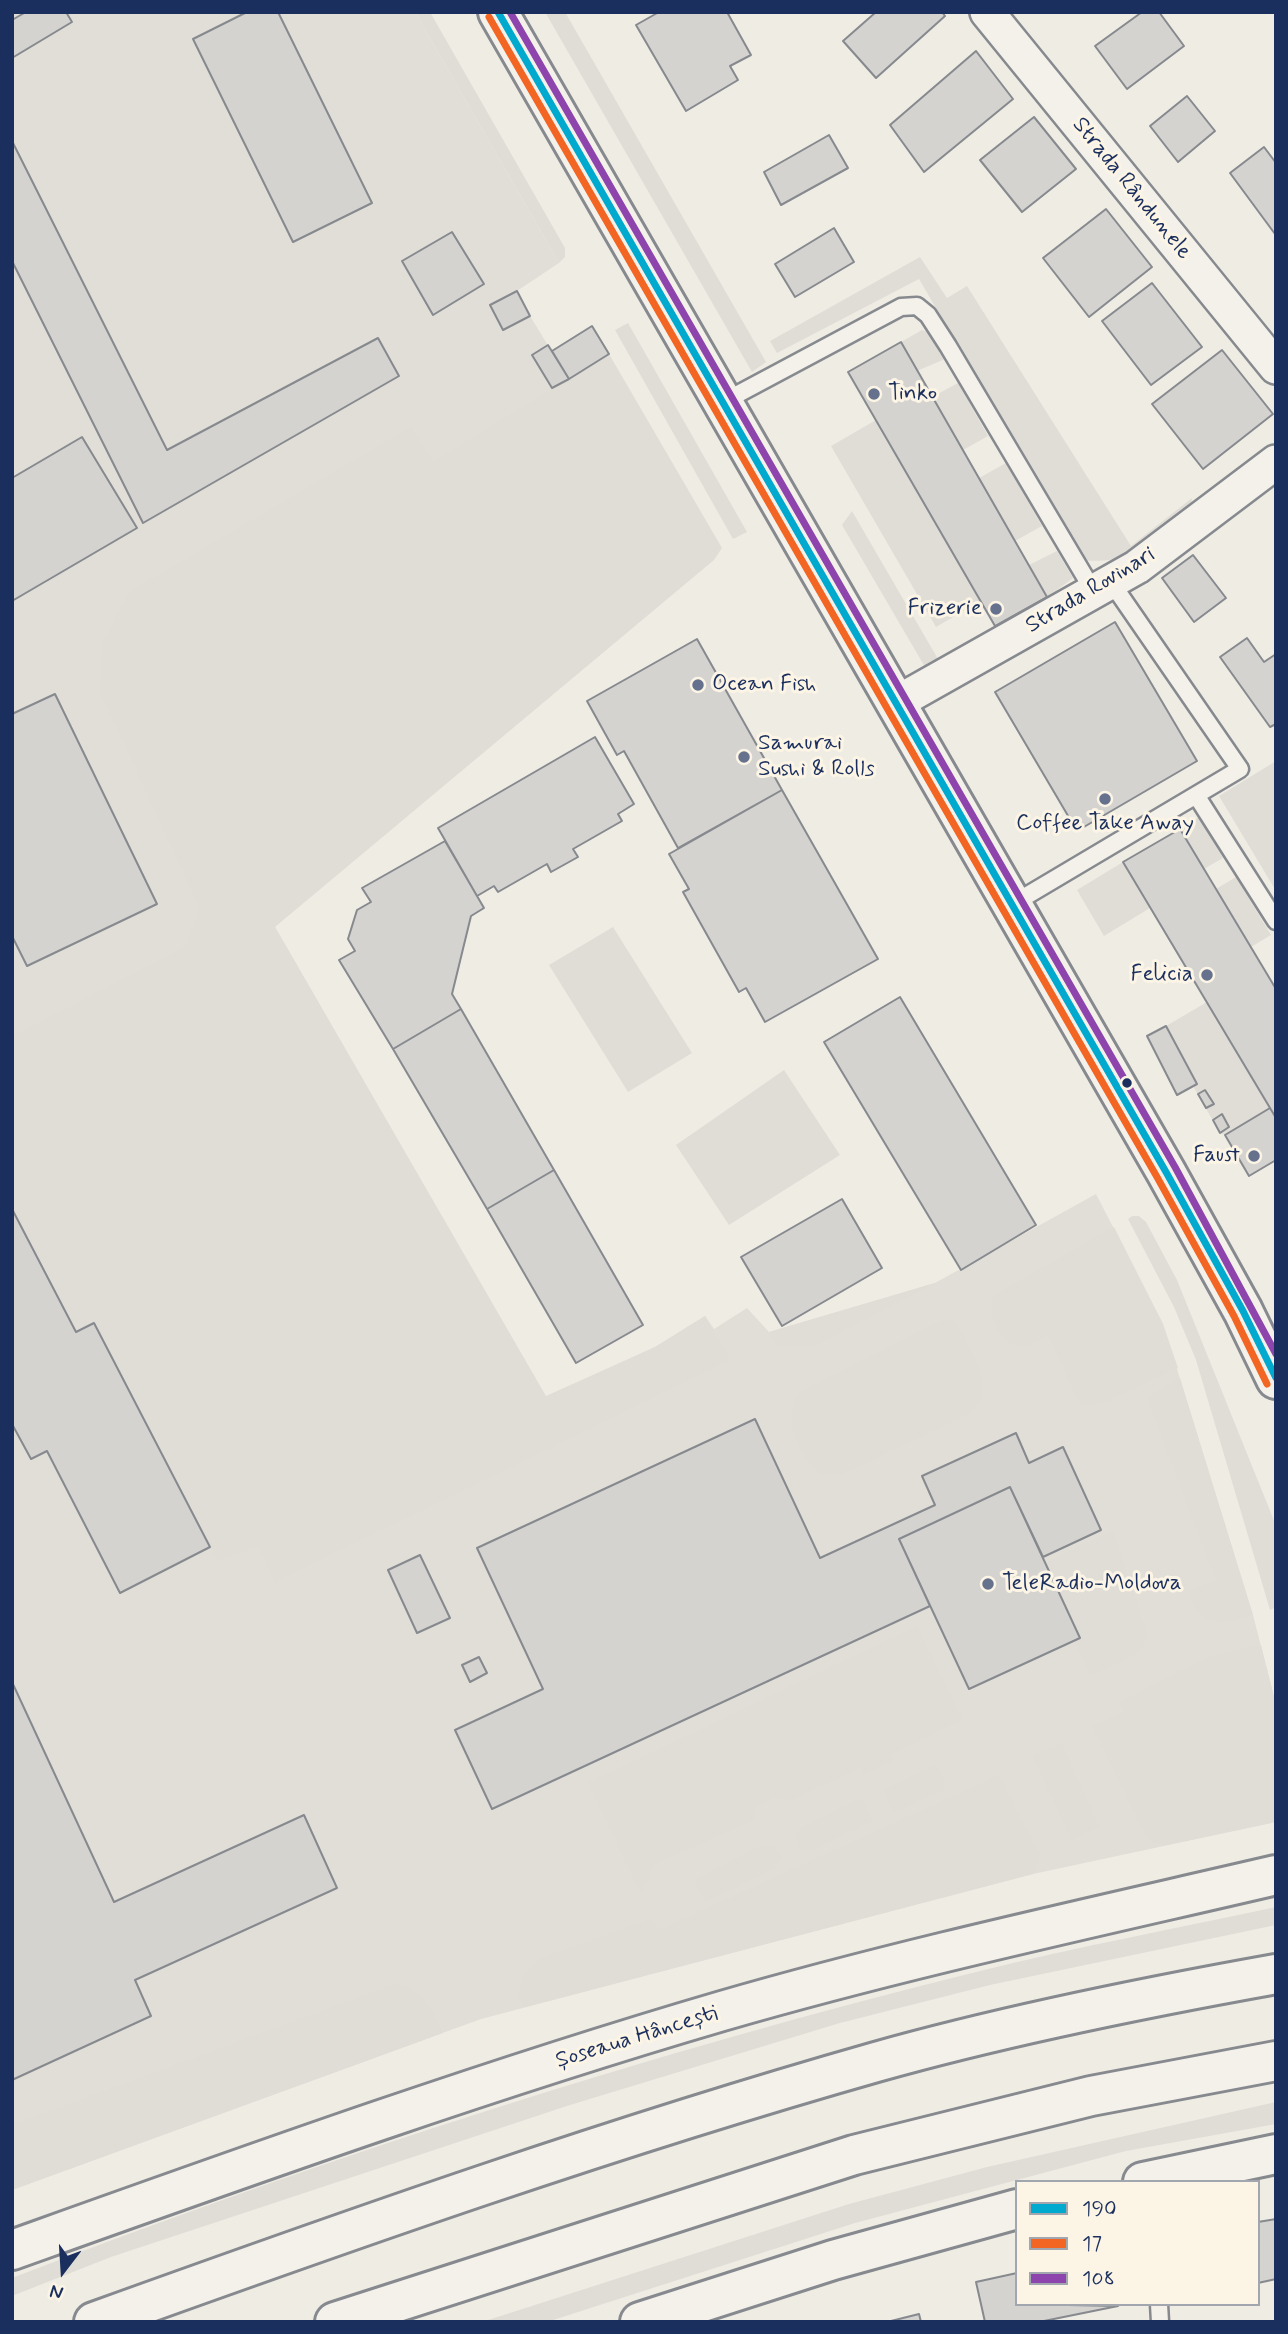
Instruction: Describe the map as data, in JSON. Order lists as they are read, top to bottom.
{
  "streets": {
    "main road": ["Șoseaua Hâncești"],
    "street": ["Strada Rândunele", "Strada Rovinari"]
  },
  "places": [
    "Tinko",
    "Frizerie",
    "Ocean Fish",
    "Samurai Sushi & Rolls",
    "Coffee Take Away",
    "Felicia",
    "Faust",
    "TeleRadio-Moldova"
  ],
  "lines": ["transit line 190", "transit line 108", "transit line 17"],
  "legend": ["190", "17", "108"],
  "north": "bottom"
}
